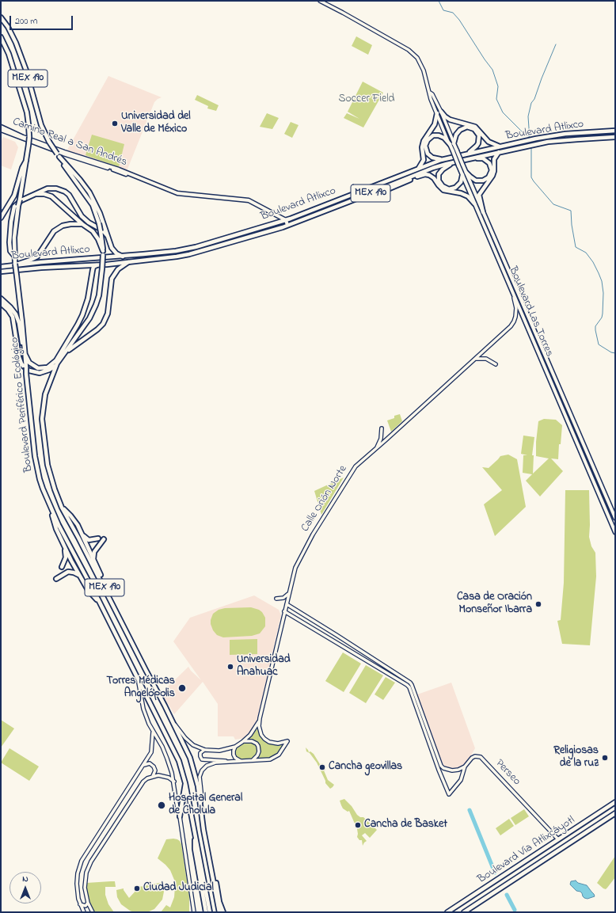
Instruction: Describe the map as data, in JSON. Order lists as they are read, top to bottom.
{
  "streets": {
    "main road": [
      "MEX 190",
      "Boulevard Atlixco",
      "Camino Real a San Andrés",
      "Boulevard Las Torres",
      "Boulevard Periférico Ecológico",
      "Boulevard Vía Atlixcáyotl"
    ],
    "street": ["Calle Orión Norte", "Perseo"]
  },
  "crossings": [
    ["Boulevard Atlixco", "Camino Real a San Andrés"],
    ["Boulevard Atlixco", "Boulevard Periférico Ecológico"],
    ["Boulevard Las Torres", "Calle Orión Norte"],
    ["Perseo", "Boulevard Vía Atlixcáyotl"]
  ],
  "parks": ["Soccer Field"],
  "places": [
    "Universidad del Valle de México",
    "Casa de Oración Monseñor Ibarra",
    "Universidad Anahuac",
    "Torres Médicas Angelópolis",
    "Religiosas de la ruz",
    "Cancha geovillas",
    "Hospital General de Cholula",
    "Cancha de Basket",
    "Ciudad Judicial"
  ],
  "scale_bar": "200 m",
  "north": "top"
}
